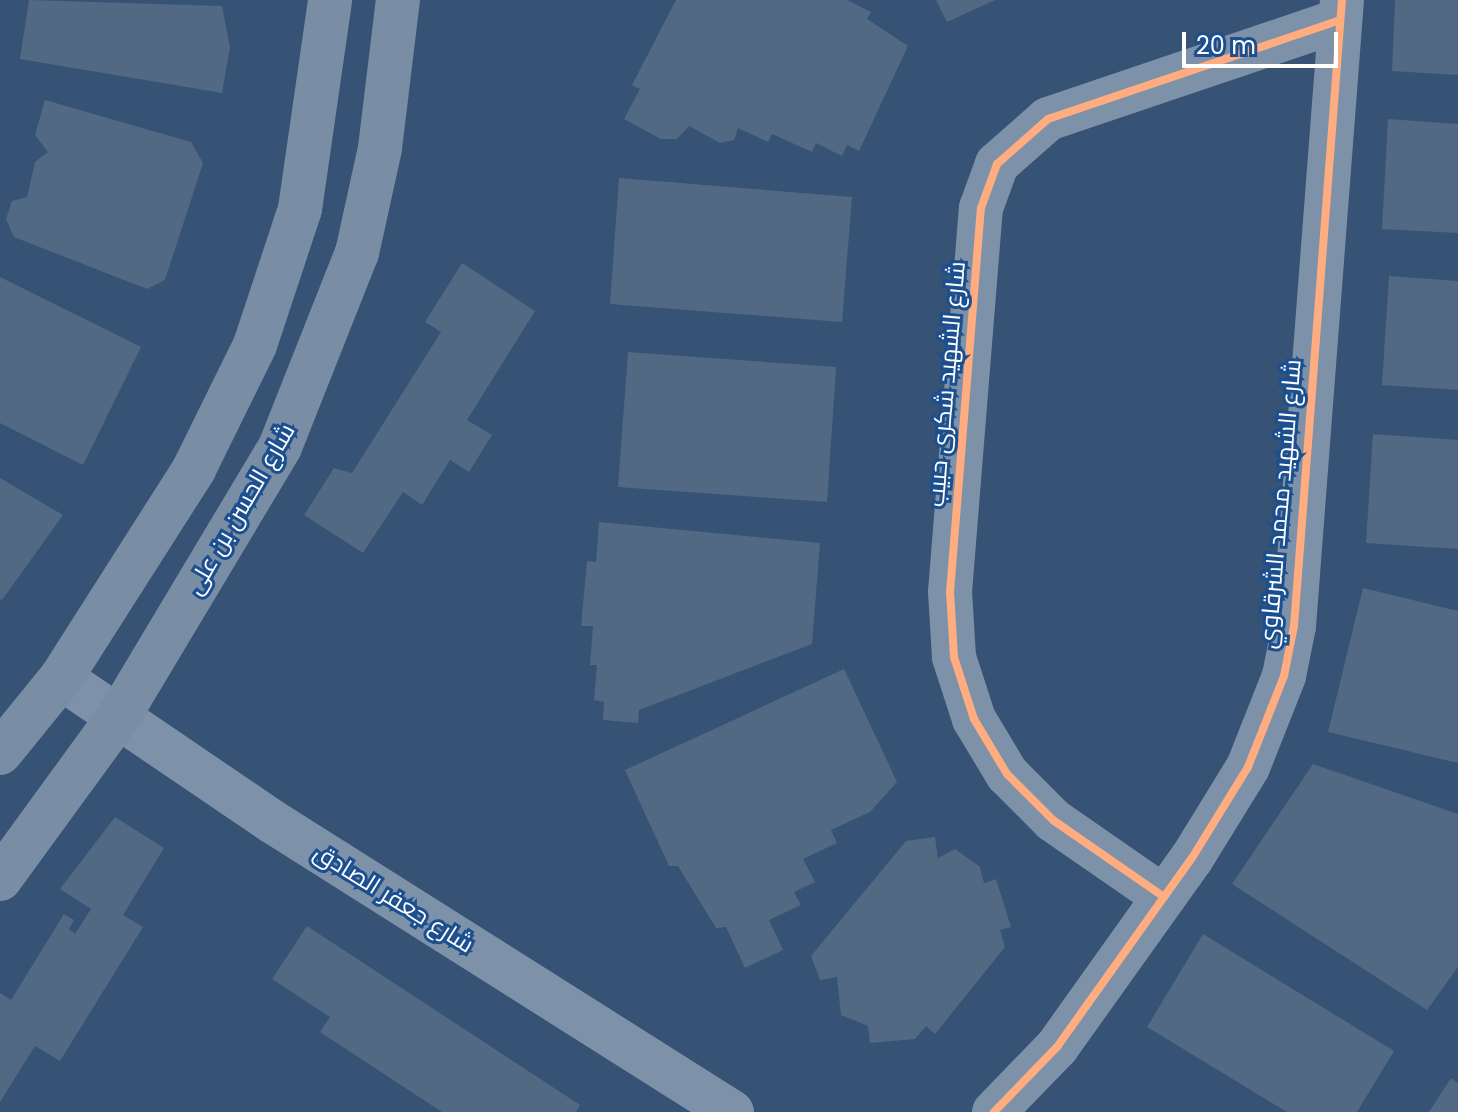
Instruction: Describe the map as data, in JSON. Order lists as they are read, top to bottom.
{
  "streets": {
    "street": [
      "شارع الشهيد شكرى حبيب",
      "شارع الشهيد محمد الشرقاوي",
      "شارع الحسن بن على",
      "شارع جعفر الصادق"
    ]
  },
  "crossings": [
    ["شارع الشهيد شكرى حبيب", "شارع الشهيد محمد الشرقاوي"],
    ["شارع الحسن بن على", "شارع جعفر الصادق"]
  ],
  "scale_bar": "20 m"
}
